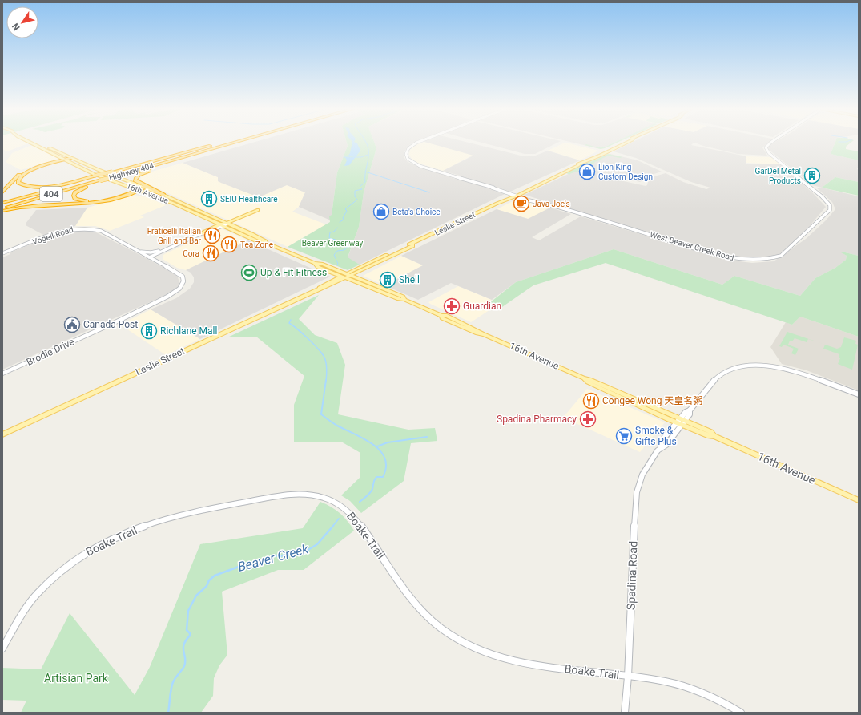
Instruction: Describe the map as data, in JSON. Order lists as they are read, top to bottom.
{
  "streets": {
    "highway": ["Highway 404", "404"],
    "main road": ["16th Avenue", "Leslie Street"],
    "street": [
      "Vogell Road",
      "West Beaver Creek Road",
      "Brodie Drive",
      "Boake Trail",
      "Spadina Road"
    ]
  },
  "crossings": [
    ["16th Avenue", "Leslie Street"],
    ["16th Avenue", "Spadina Road"],
    ["Leslie Street", "West Beaver Creek Road"],
    ["Vogell Road", "Brodie Drive"],
    ["Boake Trail", "Spadina Road"]
  ],
  "water": ["Beaver Creek"],
  "parks": ["Beaver Greenway", "Artisian Park"],
  "places": {
    "shop": ["Lion King Custom Design", "Beta's Choice"],
    "building": [
      "GarDel Metal Products",
      "SEIU Healthcare",
      "Shell",
      "Richlane Mall"
    ],
    "cafe": ["Java Joe's"],
    "restaurant": [
      "Fraticelli Italian Grill and Bar",
      "Tea Zone",
      "Cora",
      "Congee Wong 天皇名粥"
    ],
    "sports": ["Up & Fit Fitness"],
    "pharmacy": ["Guardian", "Spadina Pharmacy"],
    "public building": ["Canada Post"],
    "supermarket": ["Smoke & Gifts Plus"]
  },
  "north": "bottom left"
}
